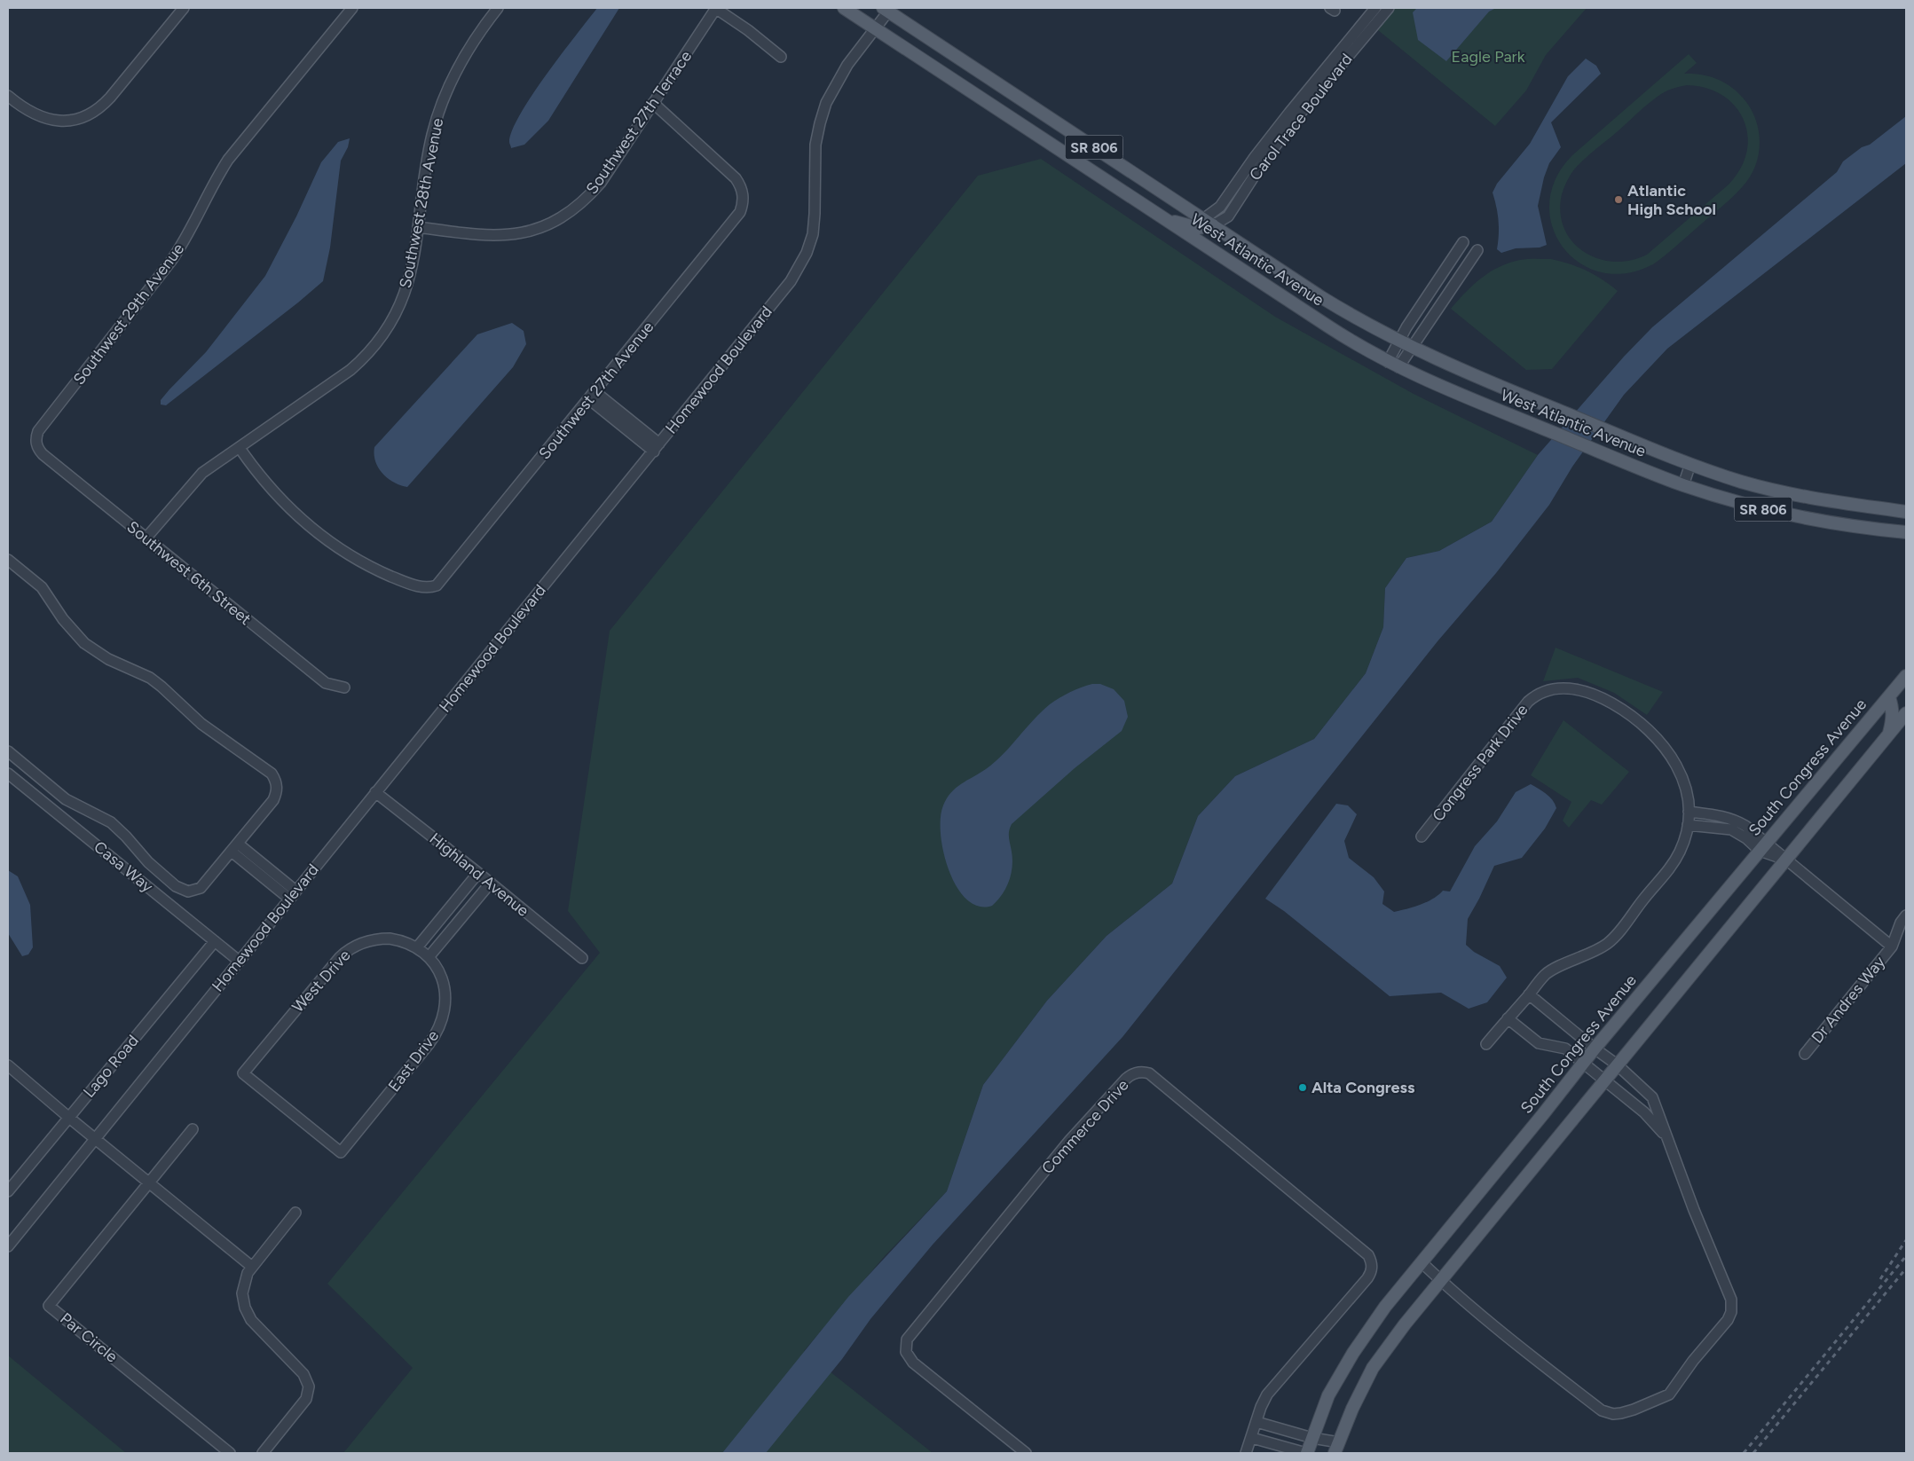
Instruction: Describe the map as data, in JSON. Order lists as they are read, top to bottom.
{
  "streets": {
    "main road": ["SR 806", "West Atlantic Avenue", "South Congress Avenue"],
    "street": [
      "Carol Trace Boulevard",
      "Southwest 27th Terrace",
      "Southwest 28th Avenue",
      "Southwest 29th Avenue",
      "Homewood Boulevard",
      "Southwest 27th Avenue",
      "Southwest 6th Street",
      "Congress Park Drive",
      "Casa Way",
      "Highland Avenue",
      "West Drive",
      "Dr Andres Way",
      "East Drive",
      "Lago Road",
      "Commerce Drive",
      "Par Circle"
    ]
  },
  "crossings": [
    ["Carol Trace Boulevard", "West Atlantic Avenue"],
    ["Southwest 27th Terrace", "Southwest 28th Avenue"],
    ["Southwest 27th Terrace", "Southwest 27th Avenue"],
    ["Southwest 28th Avenue", "Southwest 27th Avenue"],
    ["Southwest 28th Avenue", "Southwest 6th Street"],
    ["West Atlantic Avenue", "Homewood Boulevard"],
    ["Southwest 29th Avenue", "Southwest 6th Street"],
    ["Homewood Boulevard", "Casa Way"],
    ["Homewood Boulevard", "Highland Avenue"],
    ["Casa Way", "Lago Road"],
    ["West Drive", "East Drive"]
  ],
  "parks": ["Eagle Park"],
  "places": ["Atlantic High School", "Alta Congress"]
}
